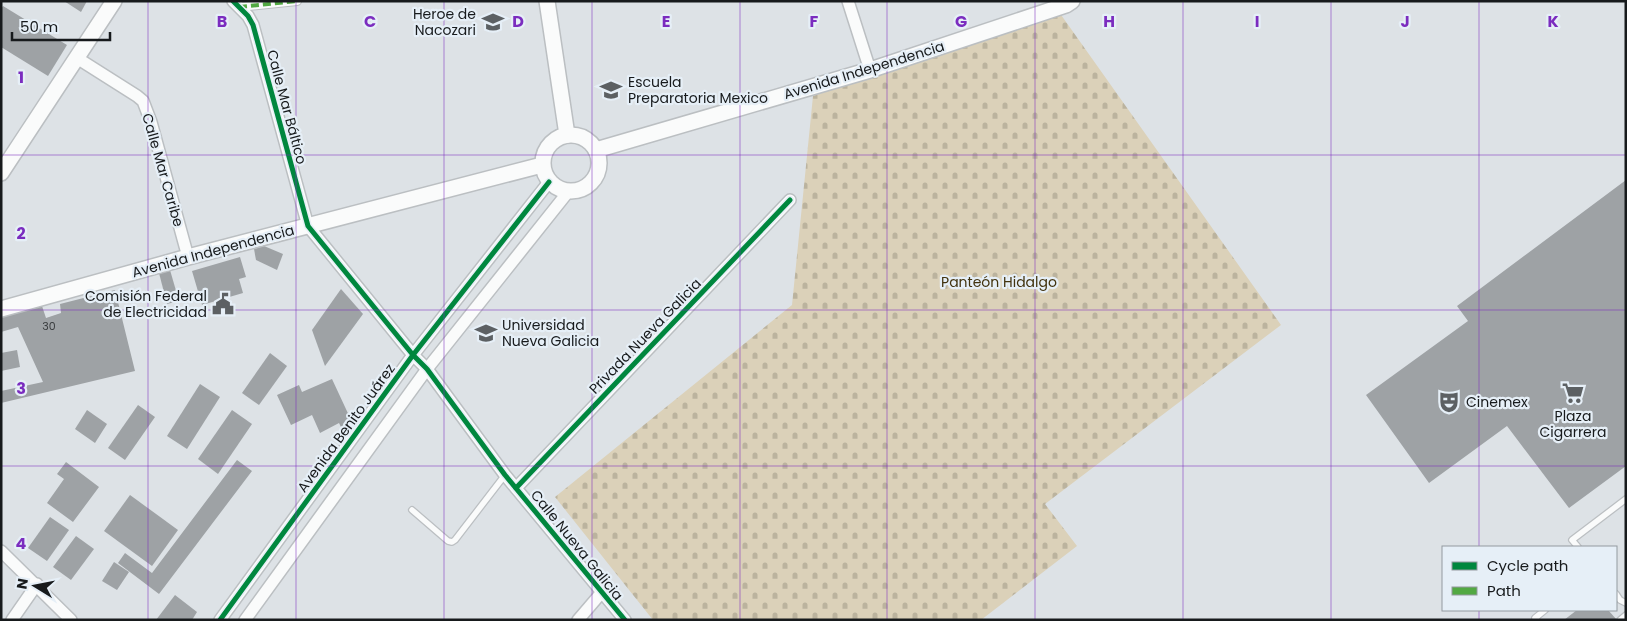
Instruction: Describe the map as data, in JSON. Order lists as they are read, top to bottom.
{
  "streets": {
    "main road": ["Avenida Independencia"],
    "street": [
      "Calle Mar Báltico",
      "Calle Mar Caribe",
      "Privada Nueva Galicia",
      "Avenida Benito Juárez",
      "Calle Nueva Galicia"
    ]
  },
  "crossings": [
    ["Avenida Independencia", "Calle Mar Báltico"],
    ["Avenida Independencia", "Calle Mar Caribe"],
    ["Avenida Independencia", "Avenida Benito Juárez"],
    ["Avenida Independencia", "Calle Nueva Galicia"],
    ["Calle Mar Báltico", "Calle Nueva Galicia"],
    ["Privada Nueva Galicia", "Calle Nueva Galicia"],
    ["Avenida Benito Juárez", "Calle Nueva Galicia"]
  ],
  "parks": ["Panteón Hidalgo"],
  "places": {
    "school or university": ["Heroe de Nacozari", "Escuela Preparatoria Mexico", "Universidad Nueva Galicia"],
    "public building": ["Comisión Federal de Electricidad"],
    "supermarket": ["Plaza Cigarrera"],
    "theatre": ["Cinemex"]
  },
  "house_numbers": ["30"],
  "legend": ["Cycle path", "Path"],
  "scale_bar": "50 m",
  "north": "left",
  "grid": {
    "columns": [
      "B",
      "C",
      "D",
      "E",
      "F",
      "G",
      "H",
      "I",
      "J",
      "K"
    ],
    "rows": [
      "1",
      "2",
      "3",
      "4"
    ]
  }
}
